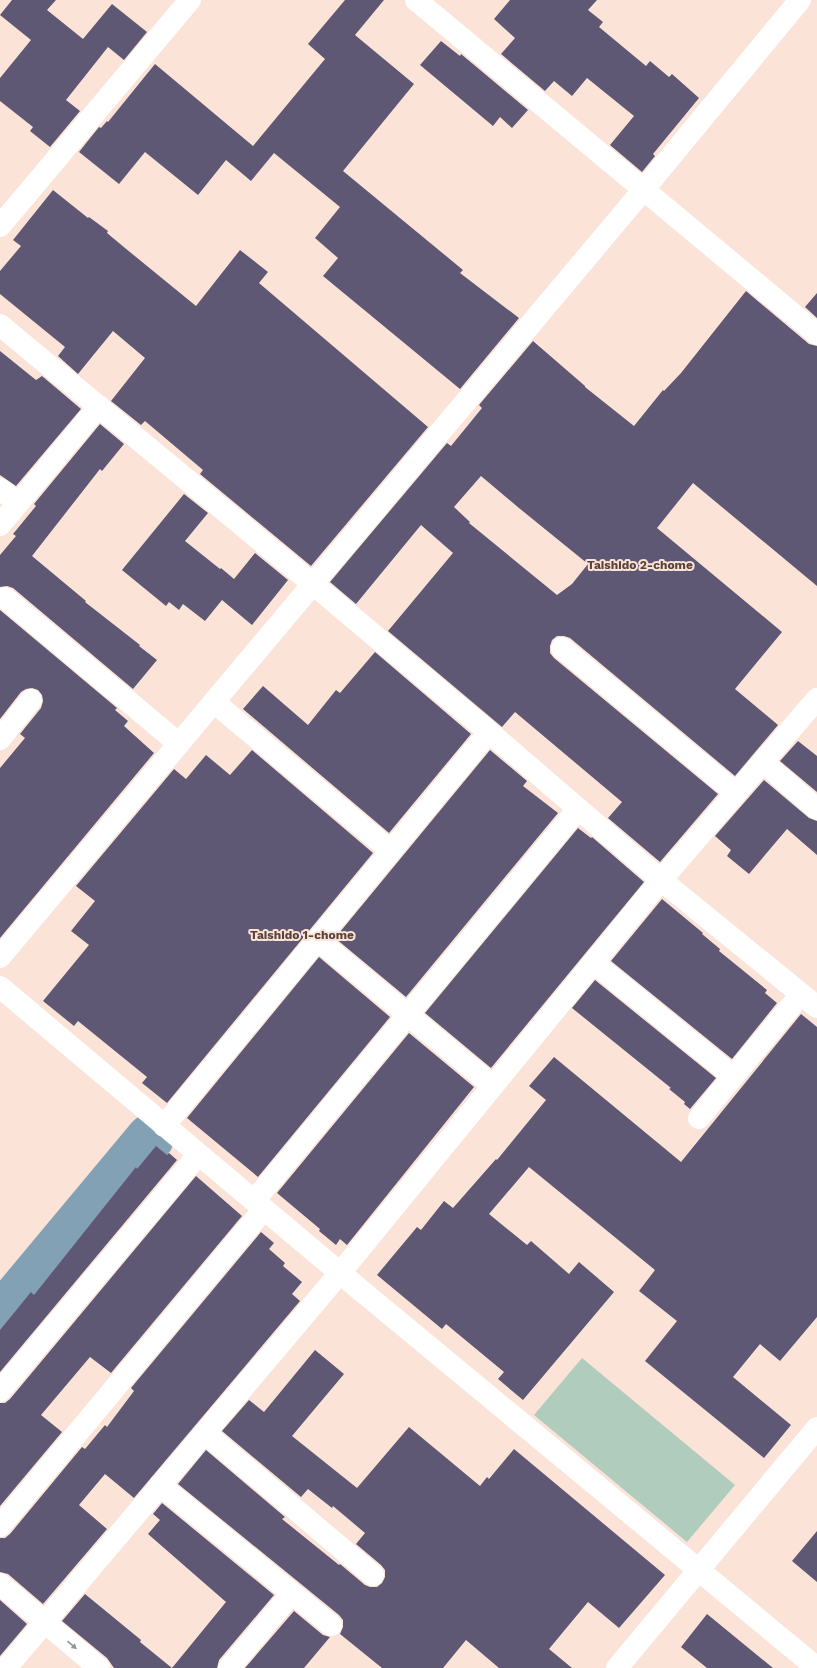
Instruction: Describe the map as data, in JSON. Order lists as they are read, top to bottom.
{
  "districts": ["Taishido 2-chome", "Taishido 1-chome"]
}
